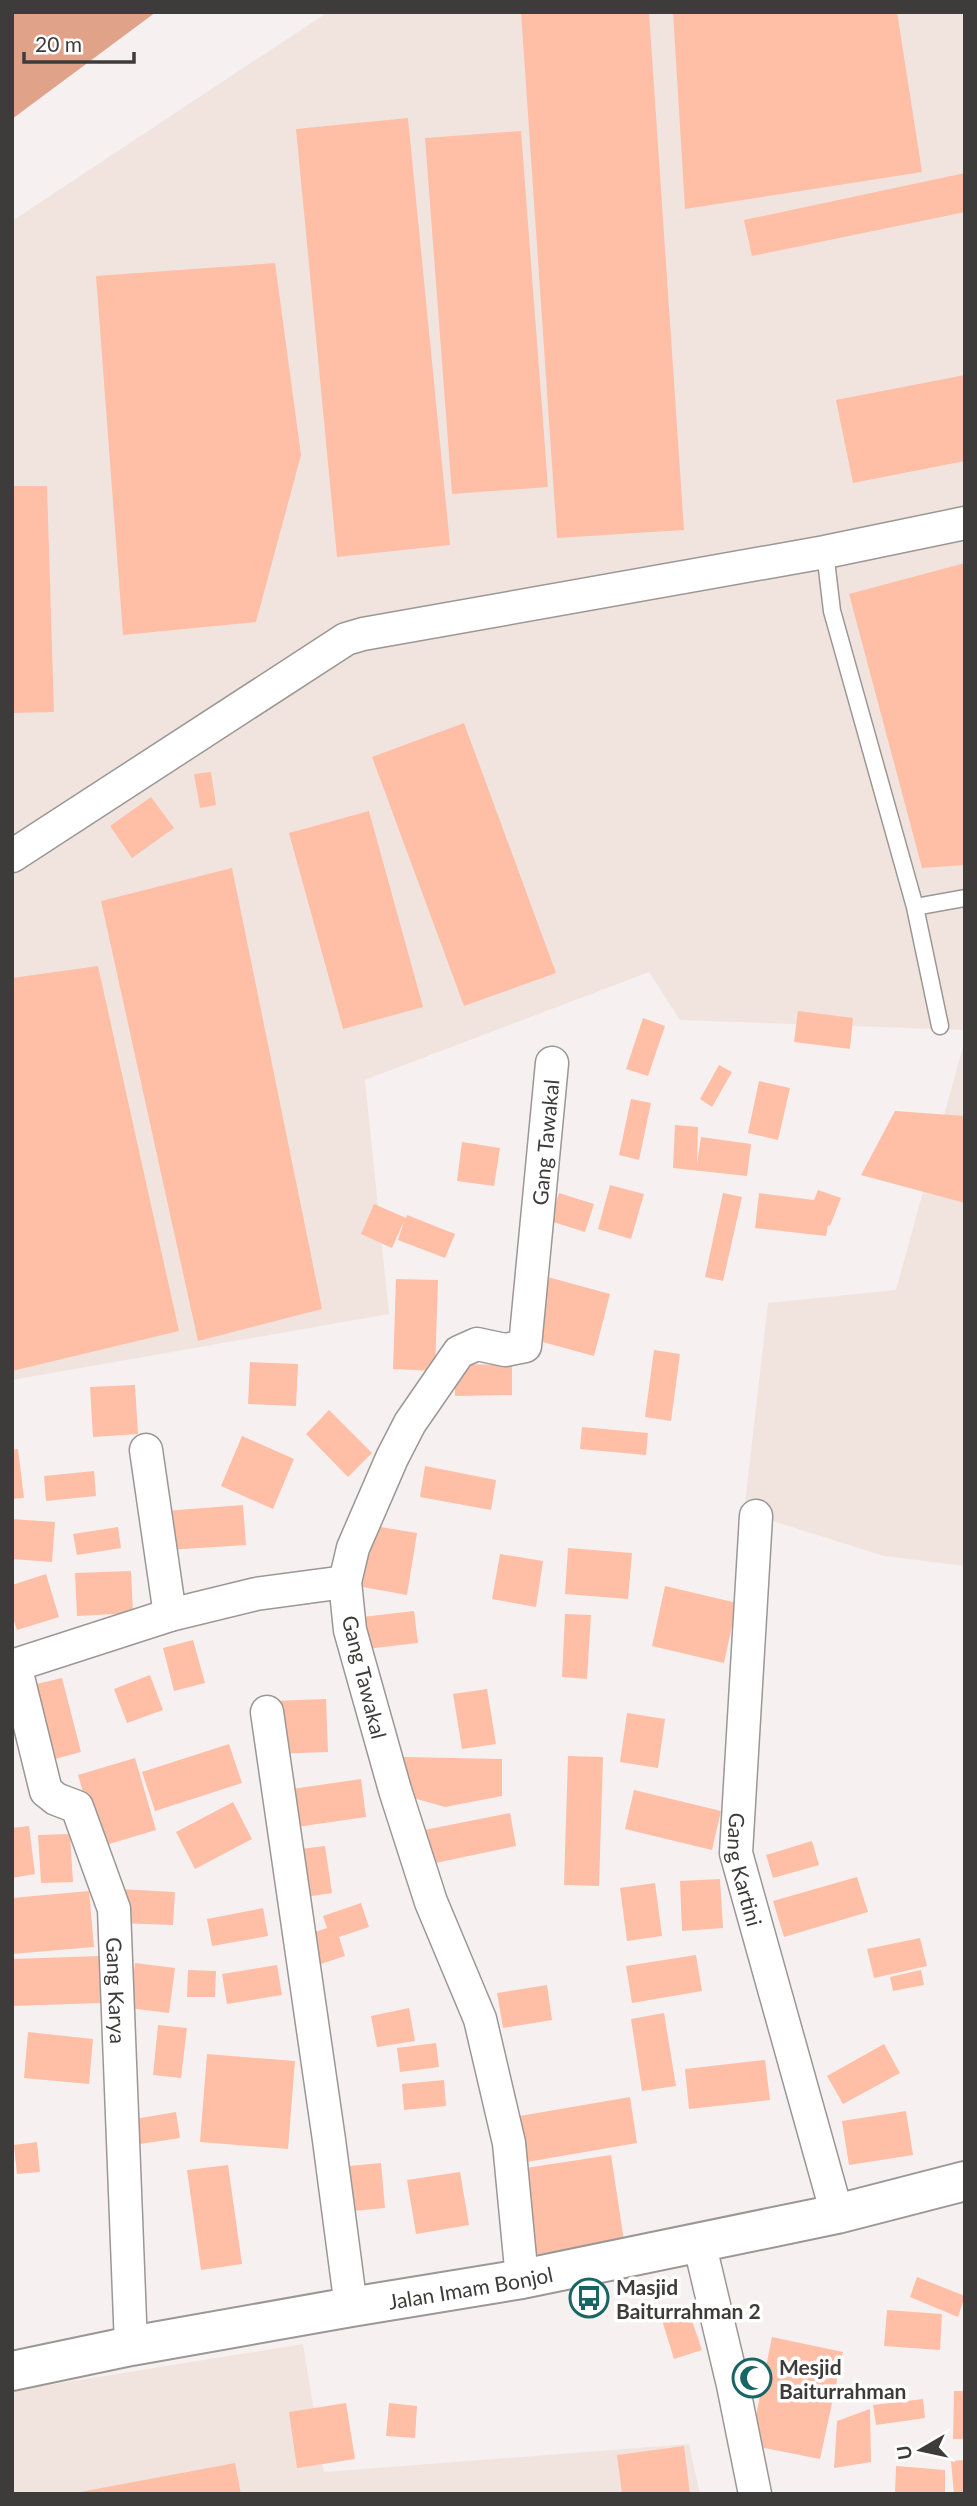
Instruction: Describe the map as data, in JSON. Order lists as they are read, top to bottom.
{
  "streets": {
    "main road": ["Jalan Imam Bonjol"],
    "street": ["Gang Tawakal", "Gang Kartini", "Gang Karya"]
  },
  "crossings": [
    ["Gang Tawakal", "Jalan Imam Bonjol"],
    ["Gang Kartini", "Jalan Imam Bonjol"],
    ["Gang Karya", "Jalan Imam Bonjol"]
  ],
  "places": {
    "bus stop": ["Masjid Baiturrahman 2"],
    "mosque": ["Mesjid Baiturrahman"]
  },
  "scale_bar": "20 m",
  "north": "left"
}
